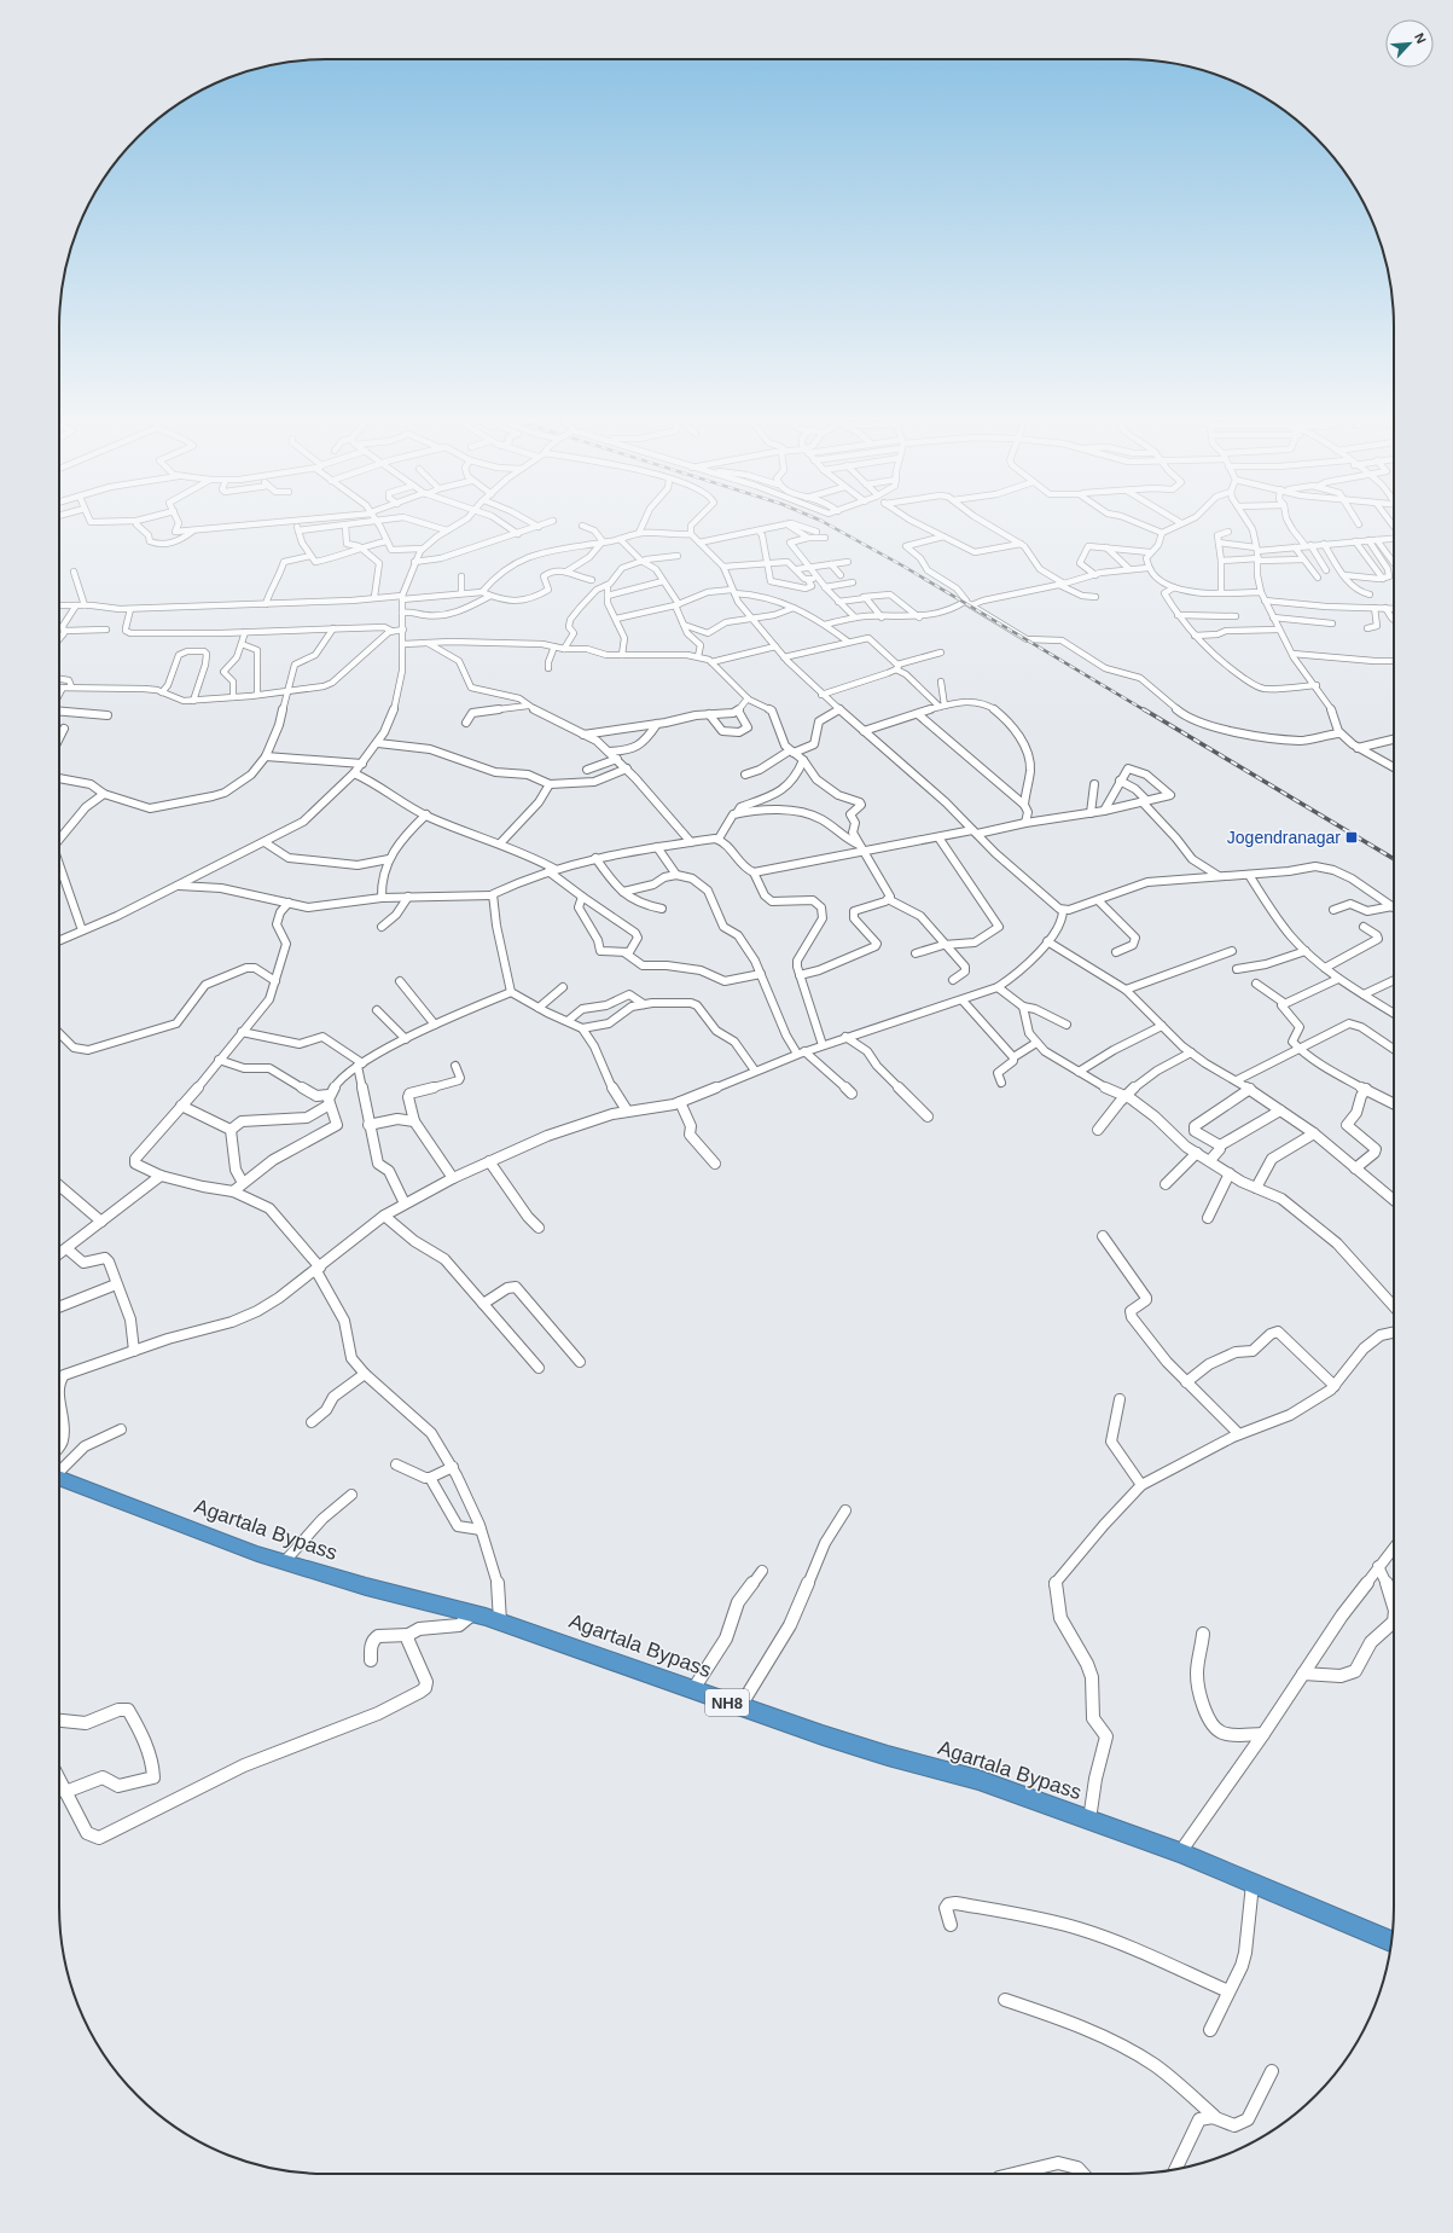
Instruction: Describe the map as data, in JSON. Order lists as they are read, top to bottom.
{
  "streets": {
    "highway": ["Agartala Bypass", "NH8"]
  },
  "places": {
    "transit": ["Jogendranagar"]
  },
  "north": "top right"
}
